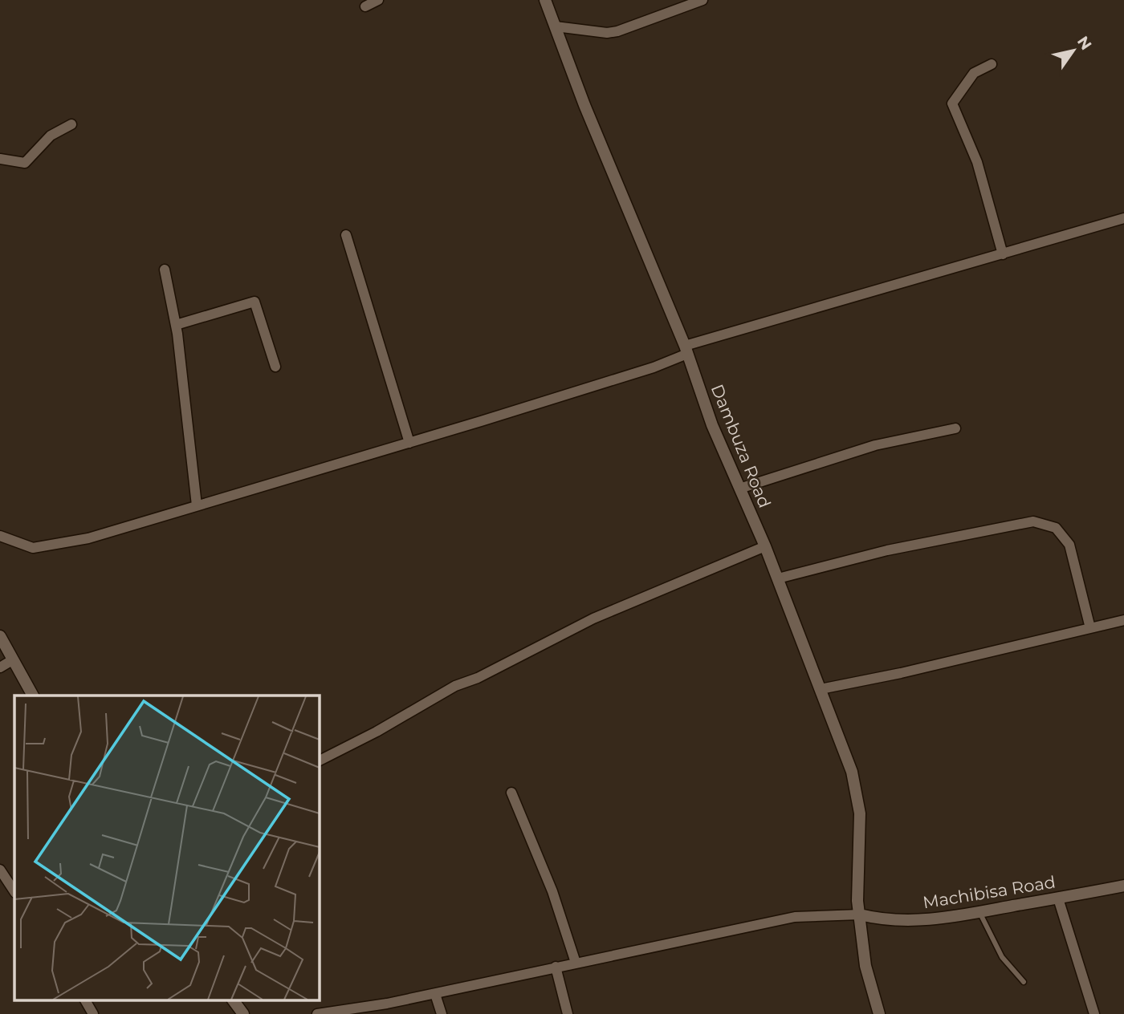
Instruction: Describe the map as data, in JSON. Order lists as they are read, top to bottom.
{
  "streets": {
    "street": ["Dambuza Road", "Machibisa Road"]
  },
  "crossings": [
    ["Dambuza Road", "Machibisa Road"]
  ],
  "north": "top right"
}
